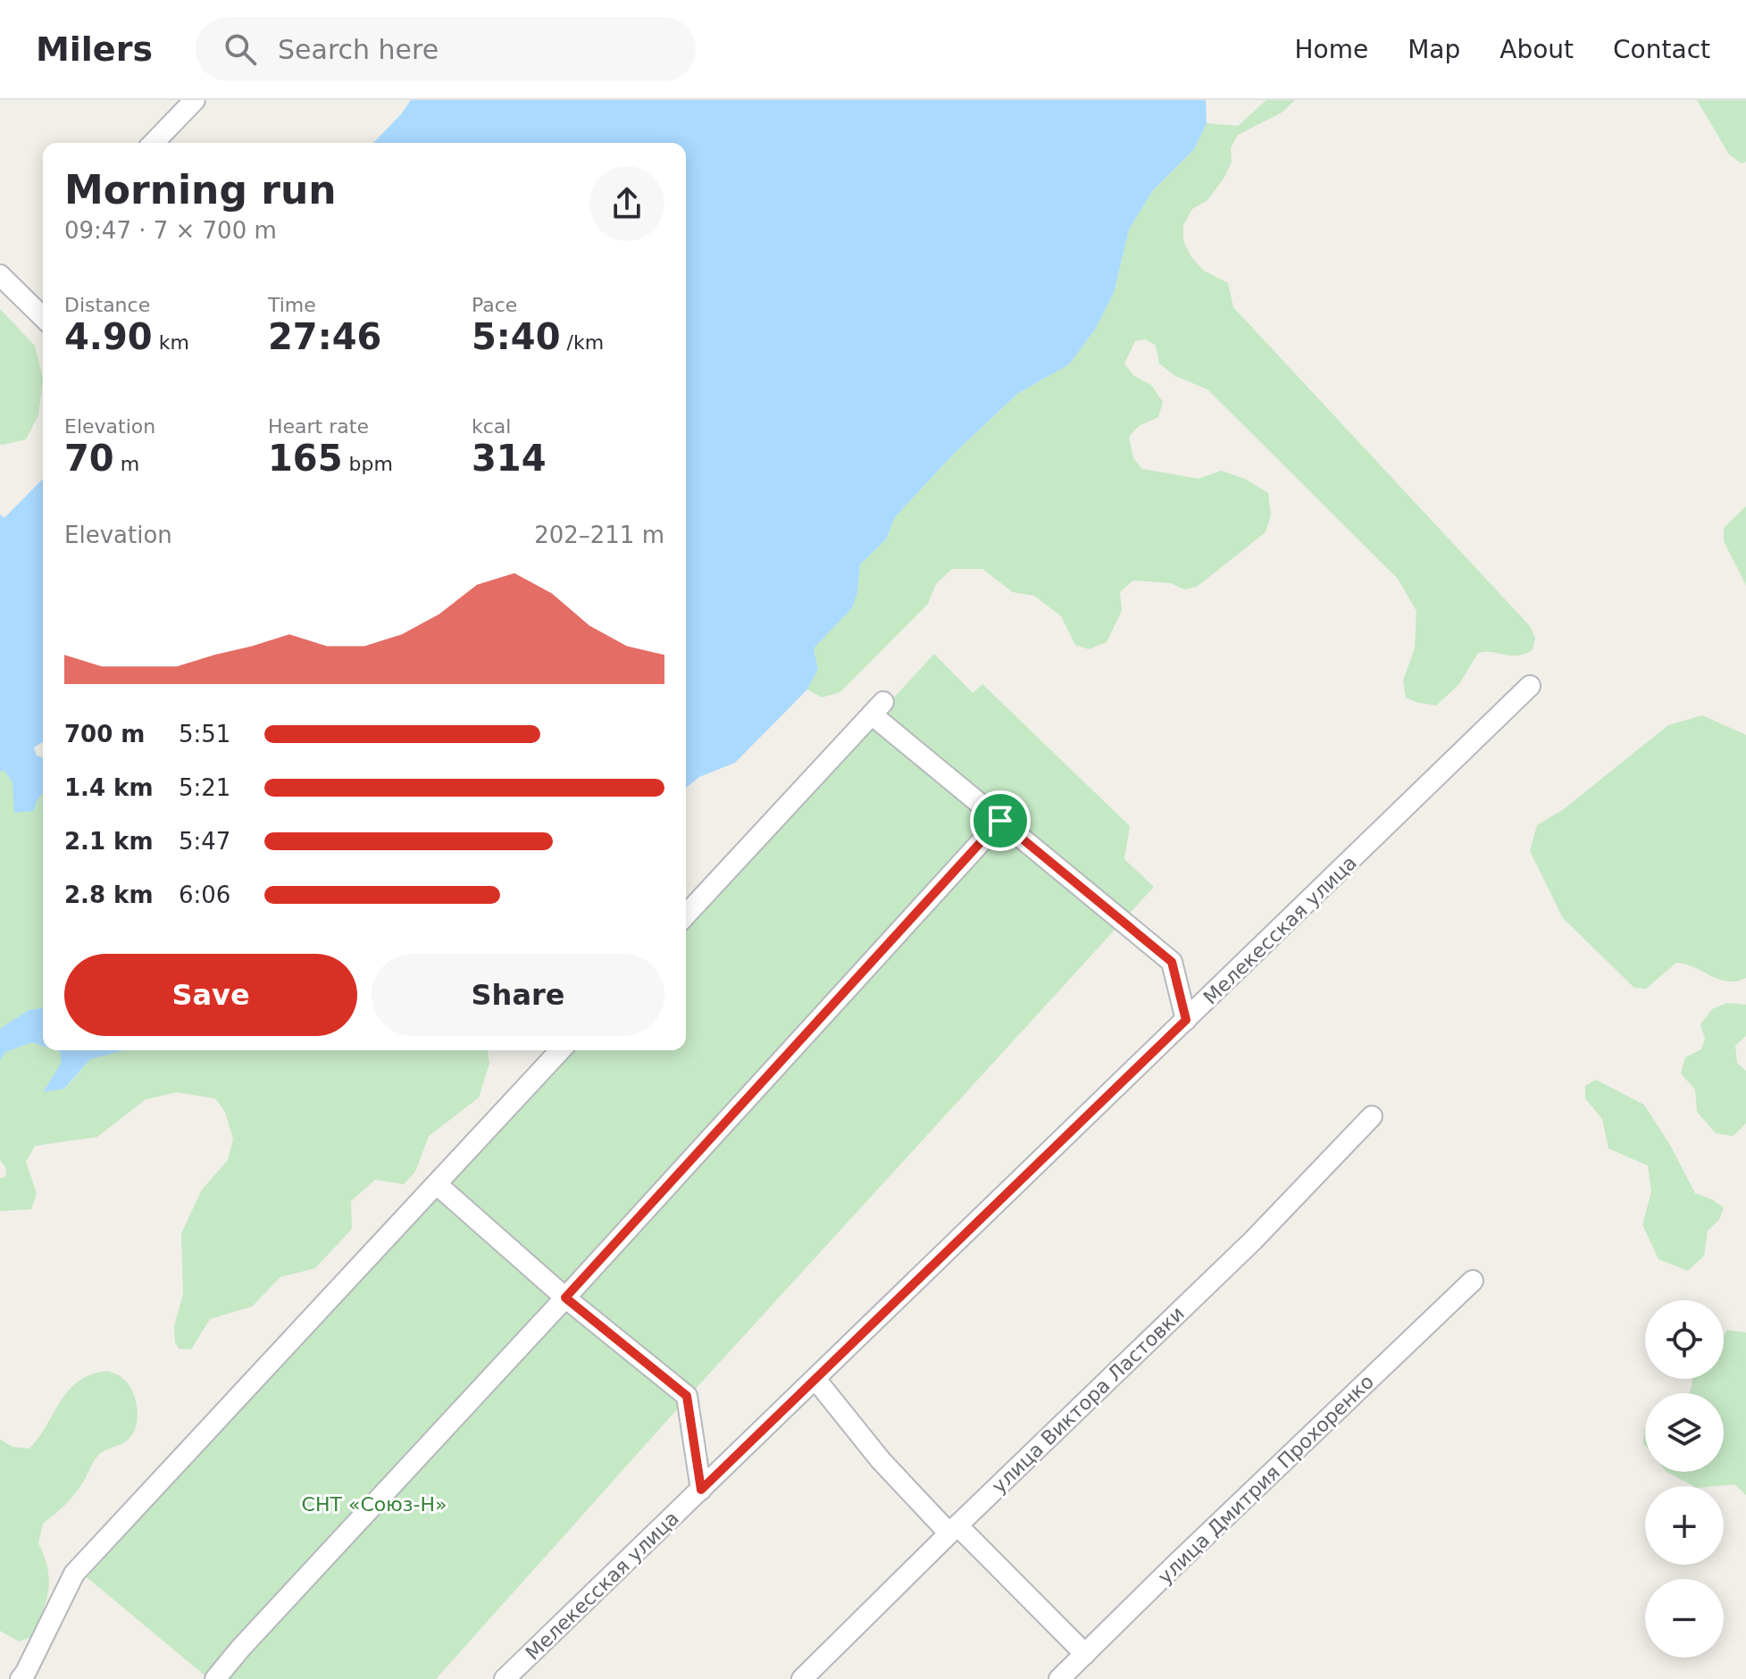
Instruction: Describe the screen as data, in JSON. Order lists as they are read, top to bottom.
{
  "streets": {
    "street": ["Мелекесская улица", "улица Виктора Ластовки", "улица Дмитрия Прохоренко"]
  },
  "parks": ["СНТ «Союз-Н»"],
  "page": {
    "header": "Milers",
    "search": "Search here",
    "nav": [
      "Home",
      "Map",
      "About",
      "Contact"
    ],
    "heading": ["Morning run", "09:47 · 7 × 700 m"],
    "stats": [
      ["Distance", "4.90 km"],
      ["Time", "27:46"],
      ["Pace", "5:40 /km"],
      ["Elevation", "70 m"],
      ["Heart rate", "165 bpm"],
      ["kcal", "314"]
    ],
    "chart": ["Elevation", "202–211 m"],
    "list": [
      {
        "name": "700 m",
        "note": "5:51"
      },
      {
        "name": "1.4 km",
        "note": "5:21"
      },
      {
        "name": "2.1 km",
        "note": "5:47"
      },
      {
        "name": "2.8 km",
        "note": "6:06"
      }
    ],
    "buttons": ["Save", "Share"],
    "map_buttons": ["+", "−"]
  }
}
